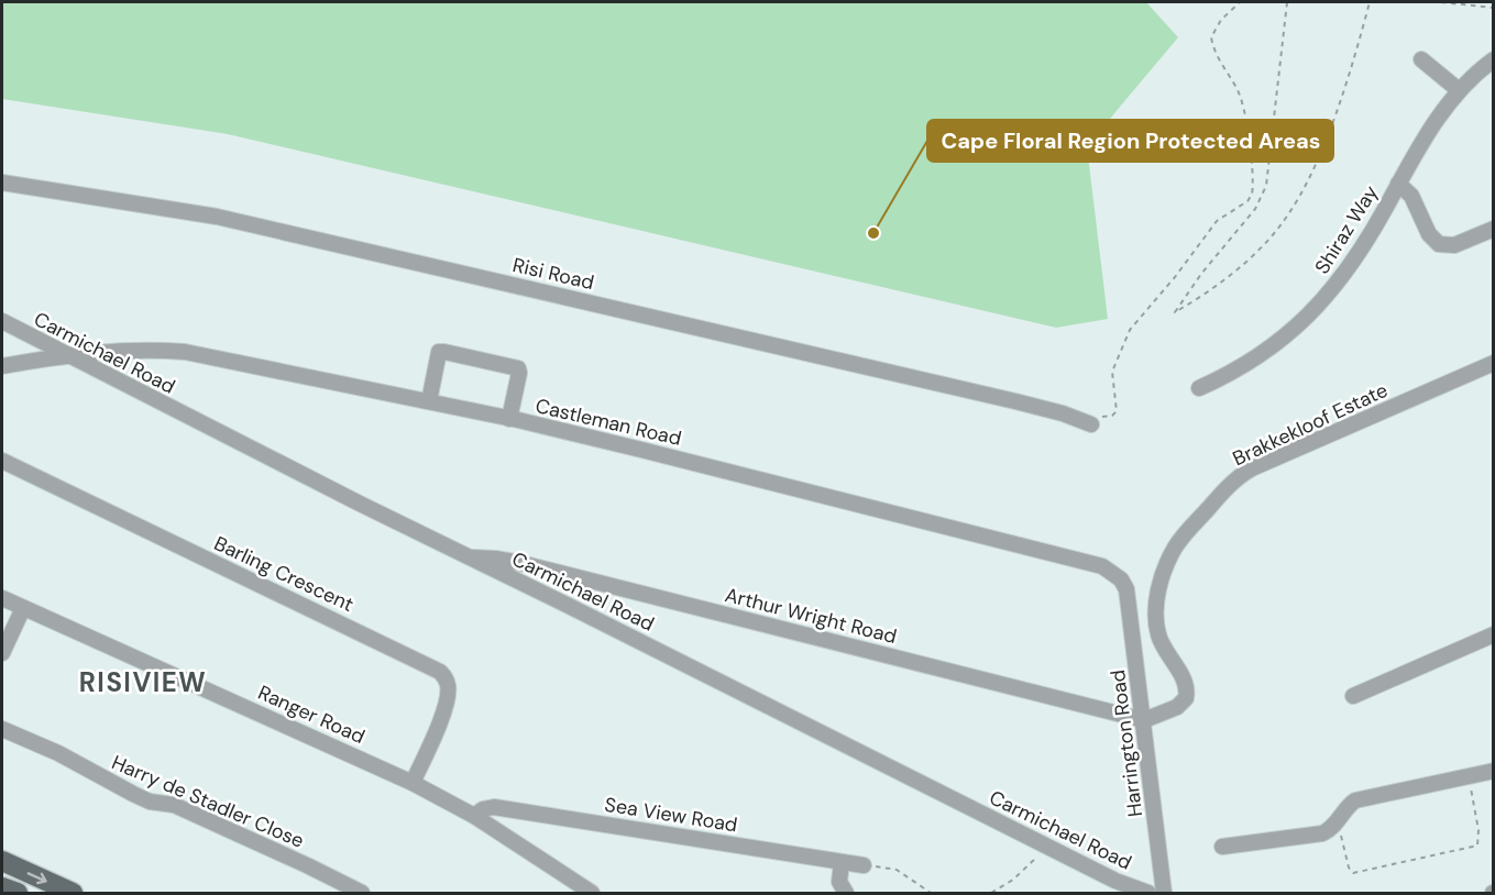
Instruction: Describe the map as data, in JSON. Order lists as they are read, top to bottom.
{
  "streets": {
    "street": [
      "Shiraz Way",
      "Risi Road",
      "Carmichael Road",
      "Castleman Road",
      "Brakkekloof Estate",
      "Barling Crescent",
      "Arthur Wright Road",
      "Ranger Road",
      "Harrington Road",
      "Harry de Stadler Close",
      "Sea View Road"
    ]
  },
  "crossings": [
    ["Carmichael Road", "Castleman Road"],
    ["Carmichael Road", "Arthur Wright Road"],
    ["Castleman Road", "Harrington Road"],
    ["Brakkekloof Estate", "Arthur Wright Road"],
    ["Brakkekloof Estate", "Harrington Road"],
    ["Barling Crescent", "Ranger Road"],
    ["Arthur Wright Road", "Harrington Road"],
    ["Ranger Road", "Sea View Road"]
  ],
  "districts": ["RISIVIEW"],
  "places": ["Cape Floral Region Protected Areas"]
}
